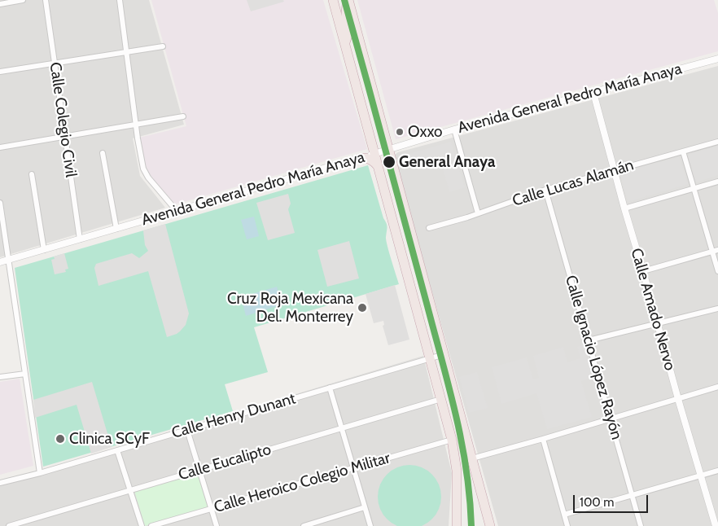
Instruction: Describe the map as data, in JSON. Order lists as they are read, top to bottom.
{
  "streets": {
    "street": [
      "Avenida General Pedro María Anaya",
      "Calle Colegio Civil",
      "Calle Lucas Alamán",
      "Calle Amado Nervo",
      "Calle Ignacio López Rayón",
      "Calle Henry Dunant",
      "Calle Eucalipto",
      "Calle Heroico Colegio Militar"
    ]
  },
  "crossings": [
    ["Avenida General Pedro María Anaya", "Calle Colegio Civil"],
    ["Avenida General Pedro María Anaya", "Calle Amado Nervo"],
    ["Calle Lucas Alamán", "Calle Amado Nervo"],
    ["Calle Lucas Alamán", "Calle Ignacio López Rayón"]
  ],
  "places": [
    "Oxxo",
    "General Anaya",
    "Cruz Roja Mexicana Del. Monterrey",
    "Clinica SCyF"
  ],
  "scale_bar": "100 m"
}
